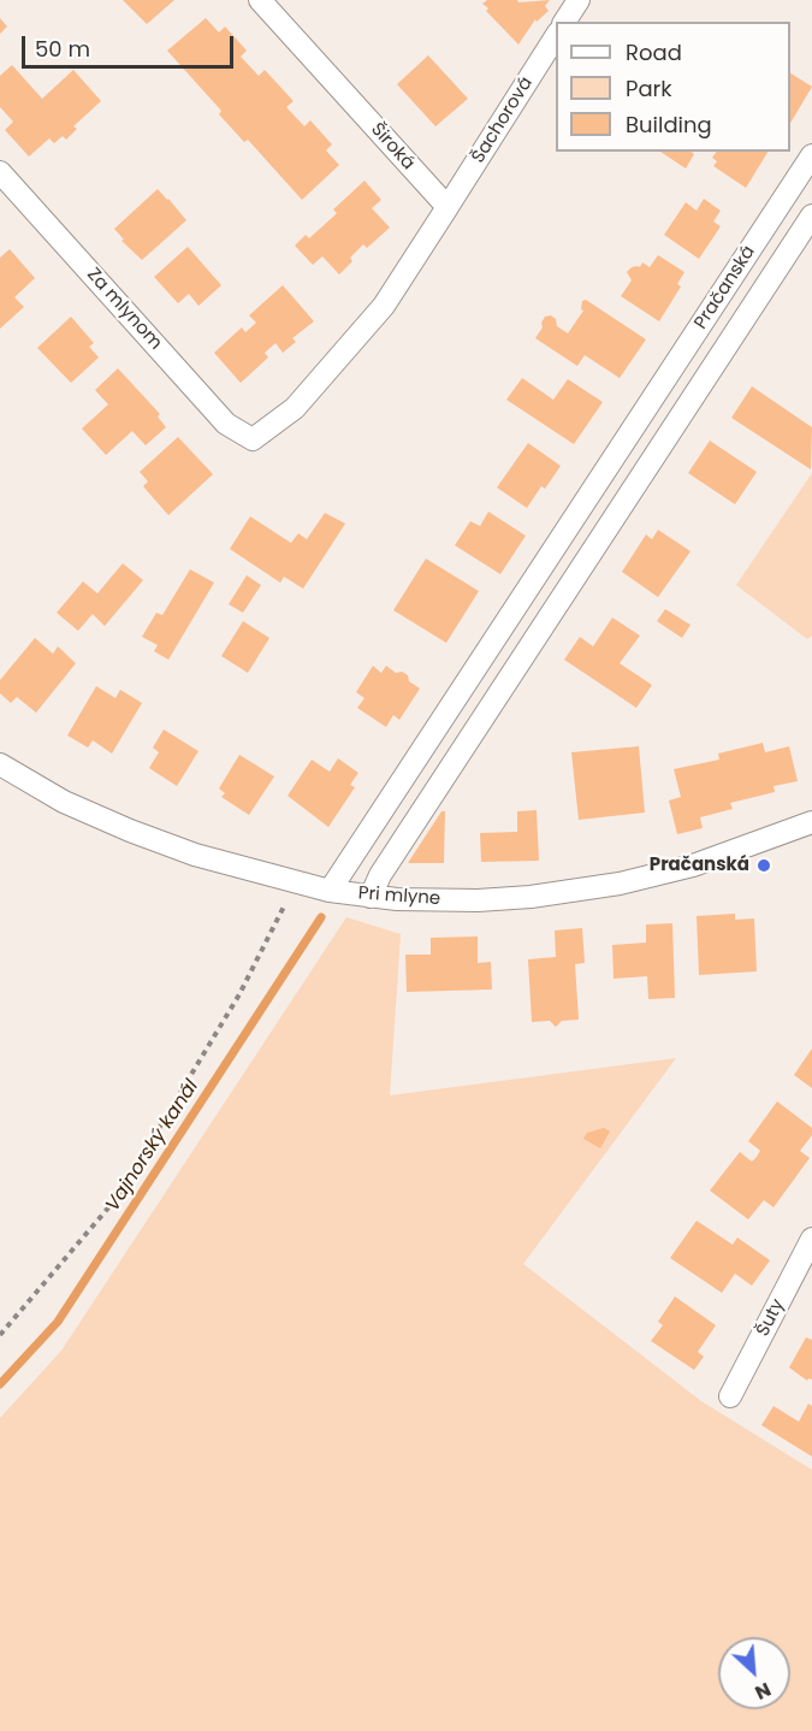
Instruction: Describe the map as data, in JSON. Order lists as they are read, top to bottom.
{
  "streets": {
    "street": [
      "Šachorová",
      "Široká",
      "Pračanská",
      "Za mlynom",
      "Pri mlyne",
      "Šuty"
    ]
  },
  "crossings": [
    ["Šachorová", "Široká"],
    ["Šachorová", "Za mlynom"],
    ["Široká", "Za mlynom"],
    ["Pračanská", "Pri mlyne"]
  ],
  "water": ["Vajnorský kanál"],
  "places": ["Pračanská"],
  "legend": ["Road", "Park", "Building"],
  "scale_bar": "50 m",
  "north": "bottom right"
}
